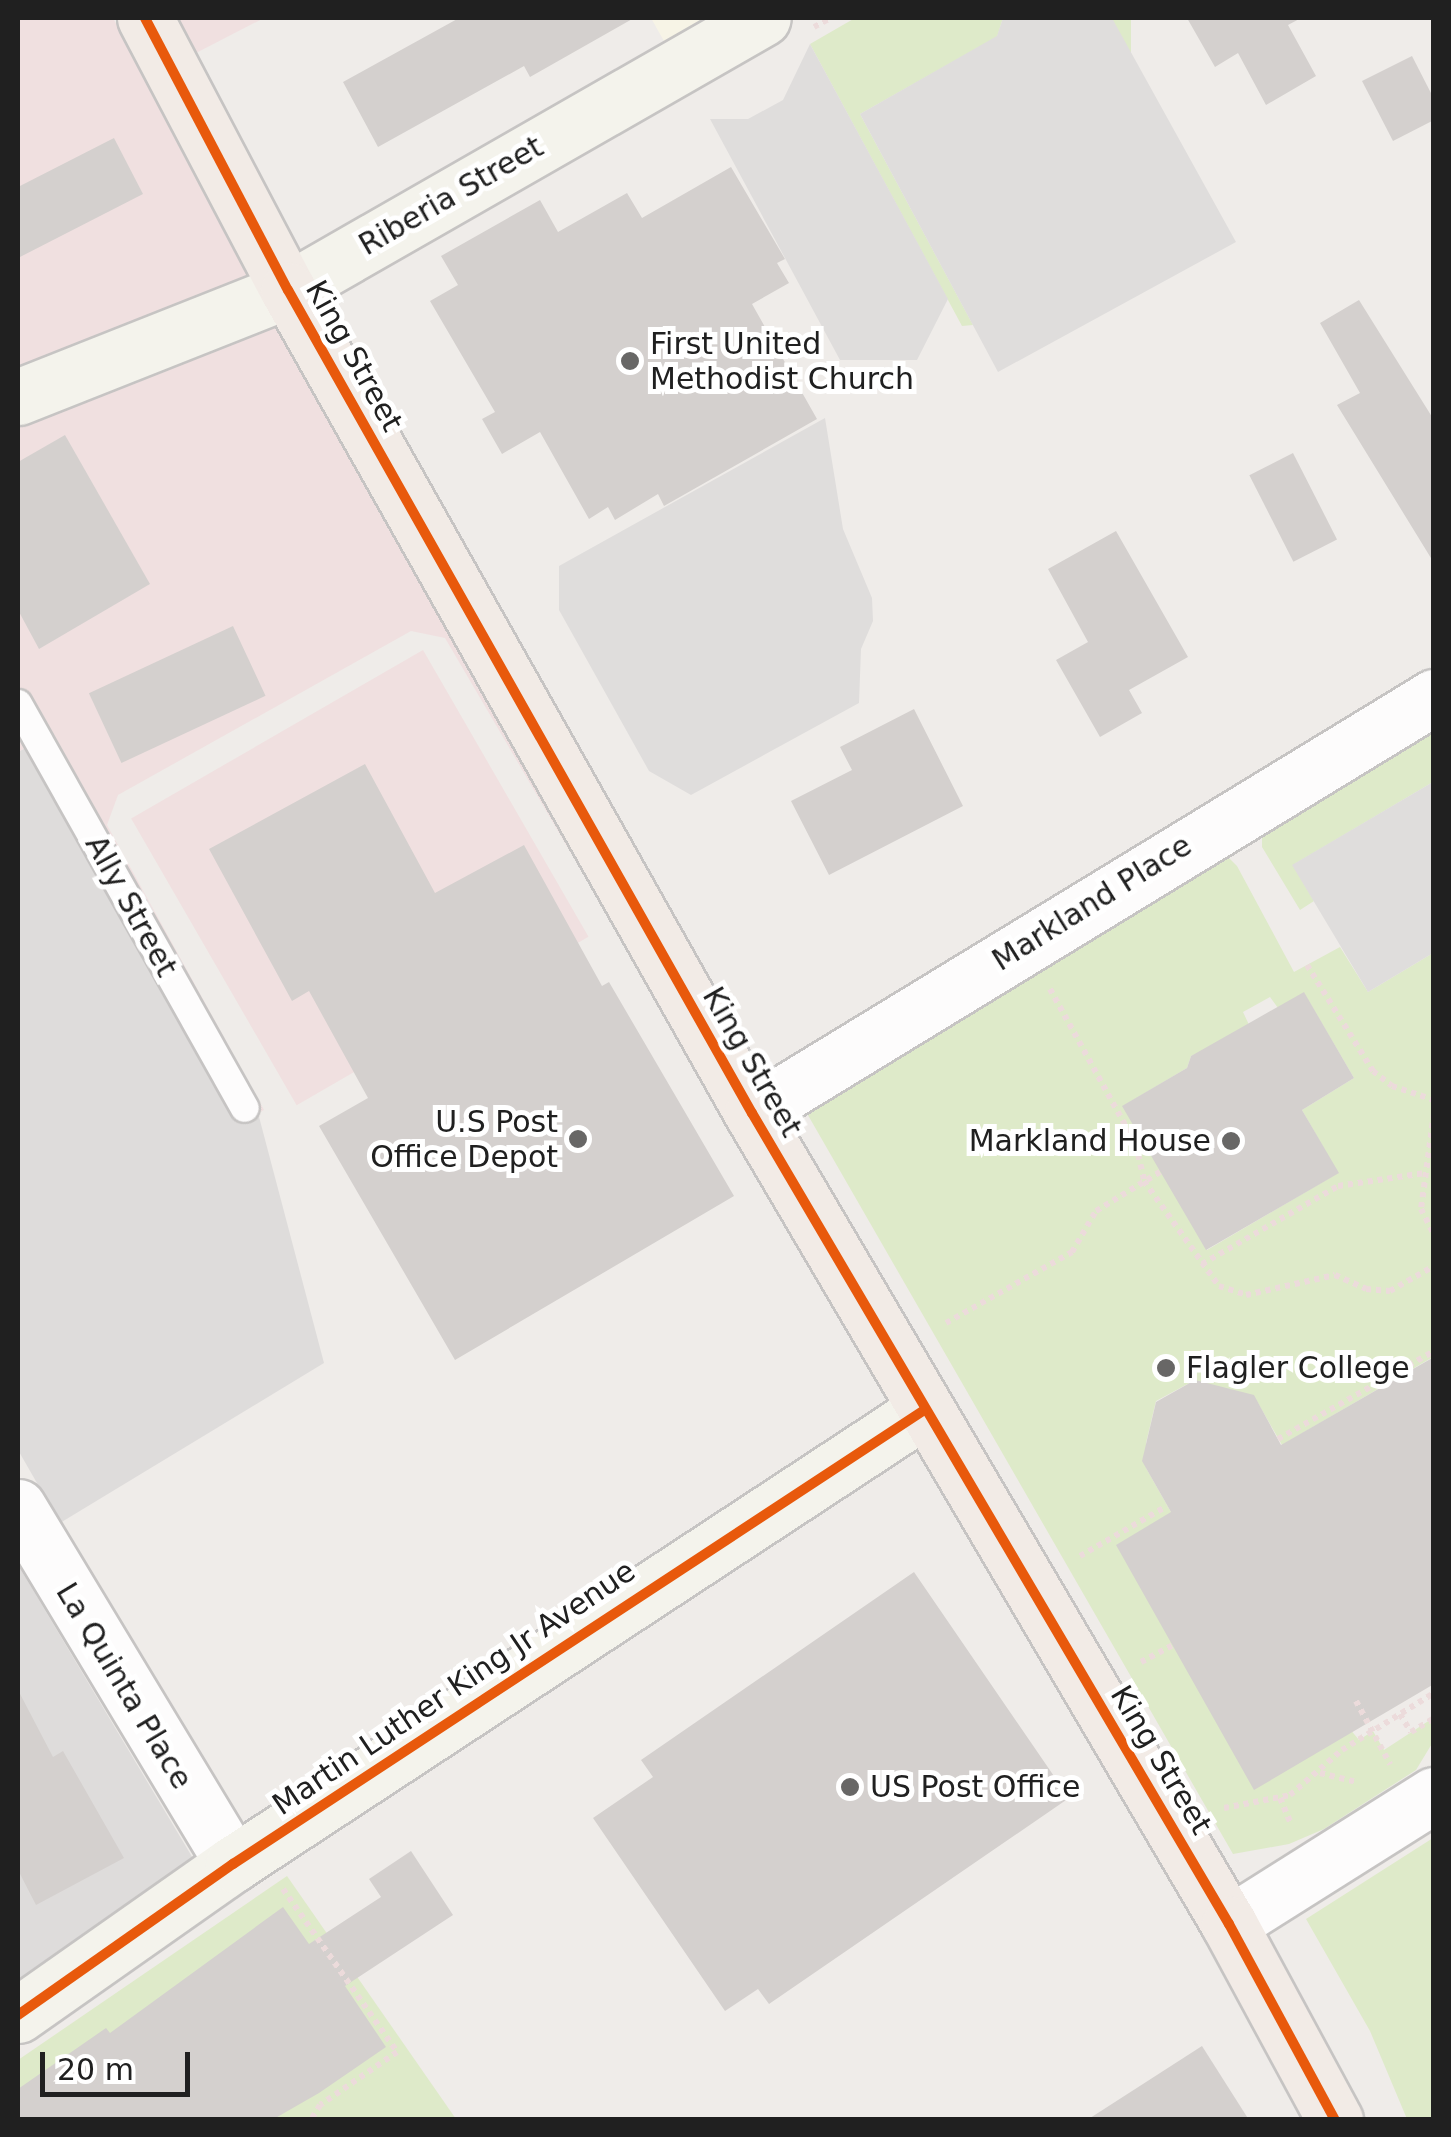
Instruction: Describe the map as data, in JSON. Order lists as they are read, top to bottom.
{
  "streets": {
    "main road": ["King Street"],
    "street": [
      "Riberia Street",
      "Markland Place",
      "La Quinta Place",
      "Martin Luther King Jr Avenue"
    ],
    "lane": ["Ally Street"]
  },
  "crossings": [
    ["Riberia Street", "King Street"],
    ["King Street", "Markland Place"],
    ["King Street", "Martin Luther King Jr Avenue"],
    ["La Quinta Place", "Martin Luther King Jr Avenue"]
  ],
  "places": [
    "First United Methodist Church",
    "U.S Post Office Depot",
    "Markland House",
    "Flagler College",
    "US Post Office"
  ],
  "scale_bar": "20 m"
}
